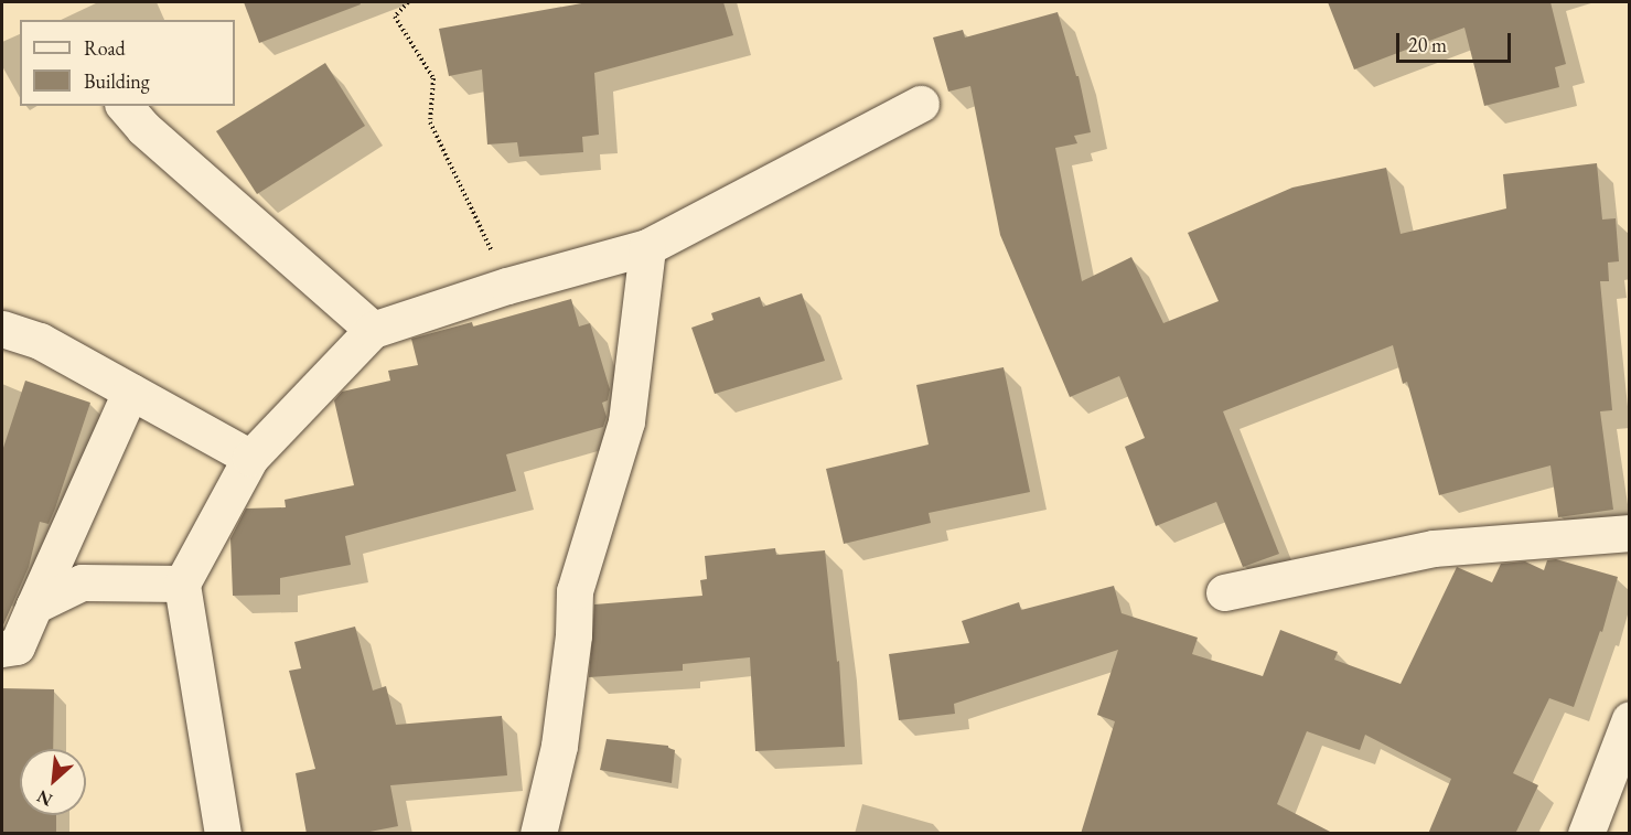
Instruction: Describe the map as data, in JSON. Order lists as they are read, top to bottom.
{
  "legend": ["Road", "Building"],
  "scale_bar": "20 m",
  "north": "bottom left"
}
